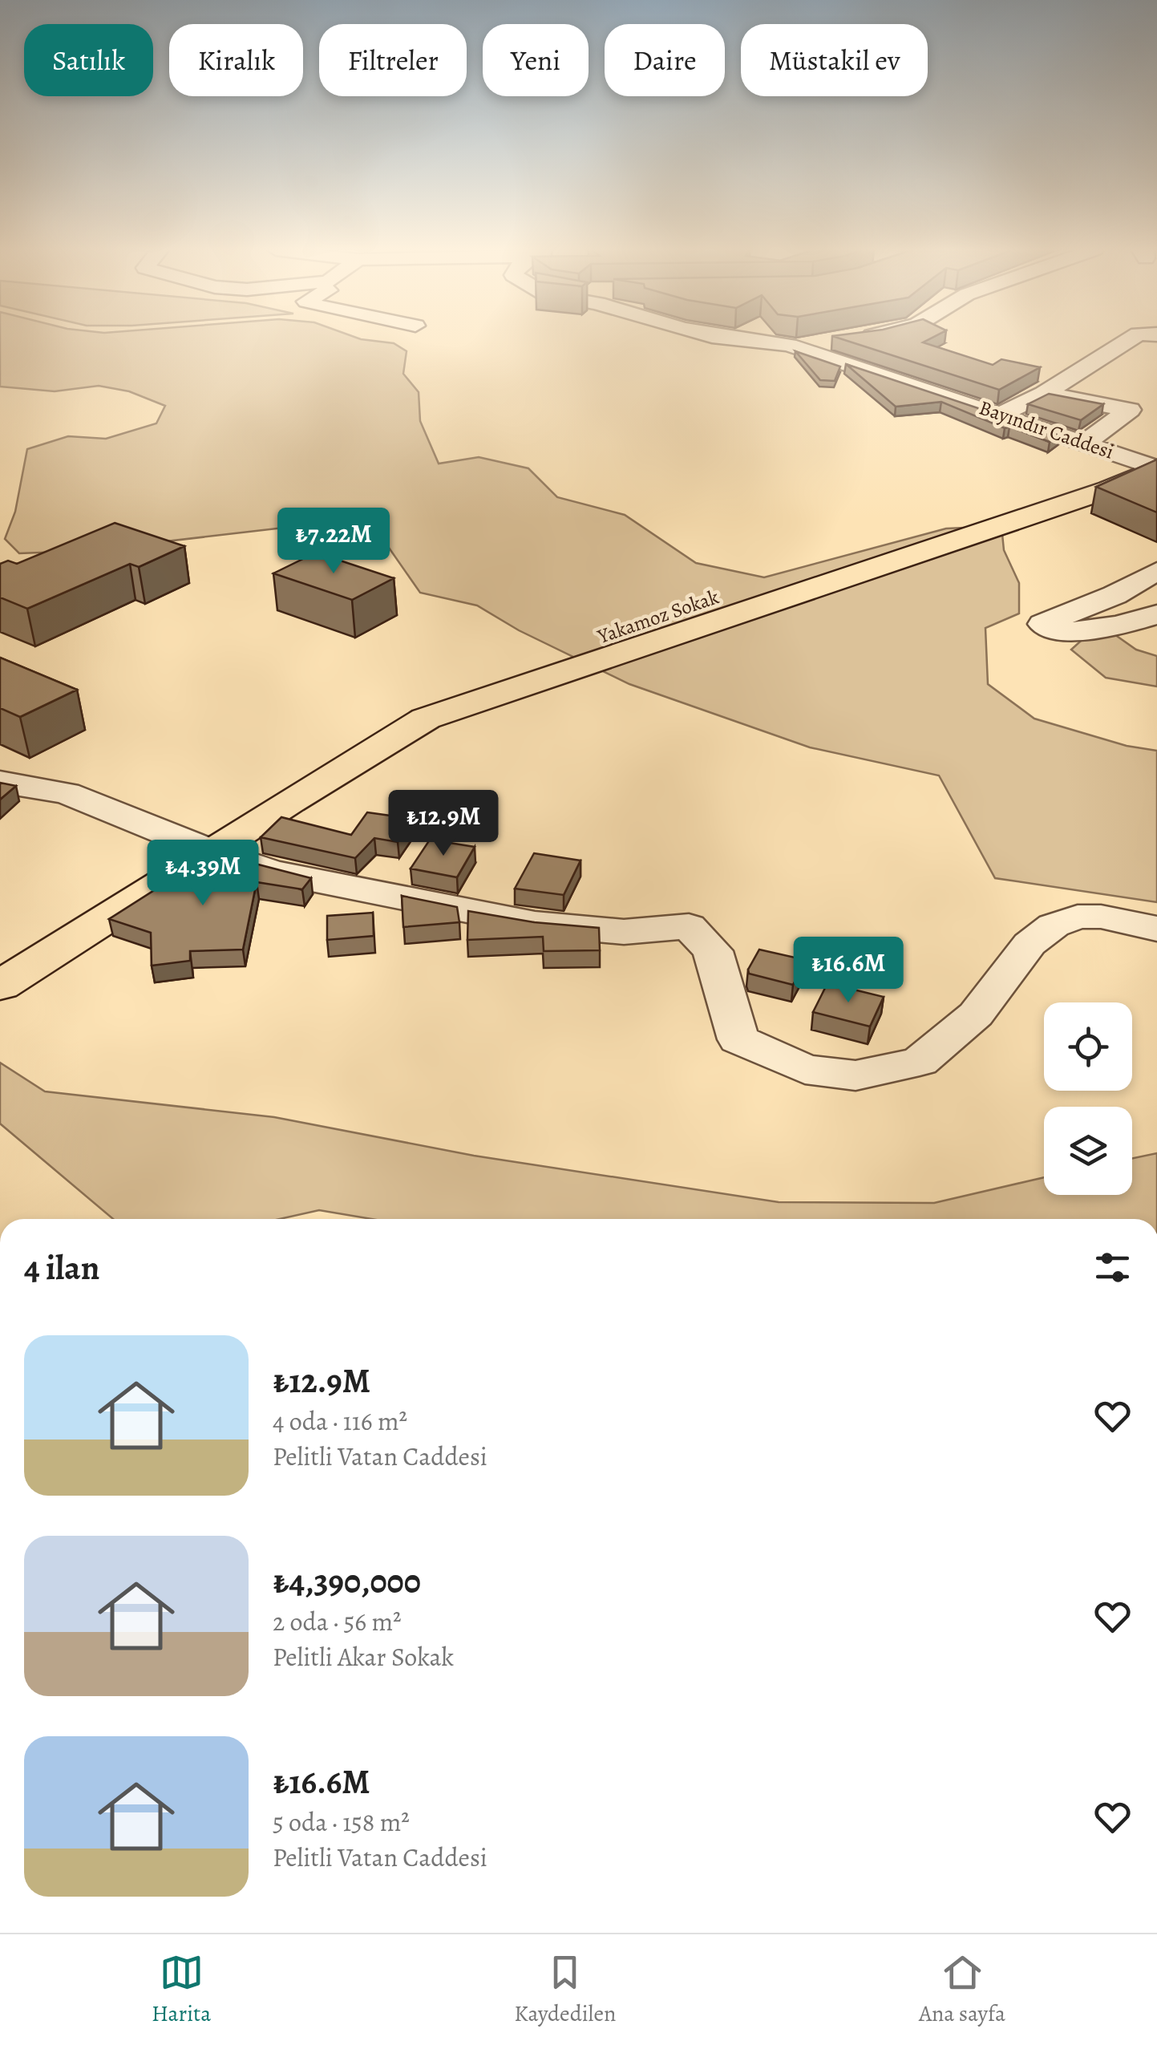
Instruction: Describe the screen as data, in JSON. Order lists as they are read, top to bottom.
{
  "streets": {
    "main road": ["Yakamoz Sokak"],
    "street": ["Bayındır Caddesi"]
  },
  "crossings": [
    ["Bayındır Caddesi", "Yakamoz Sokak"]
  ],
  "page": {
    "chip": [
      "Satılık",
      "Kiralık",
      "Filtreler",
      "Yeni",
      "Daire",
      "Müstakil ev"
    ],
    "price": [
      "₺7.22M",
      "₺12.9M",
      "₺4.39M",
      "₺16.6M"
    ],
    "heading": "4 ilan",
    "list": [
      {
        "name": "₺12.9M",
        "note": "4 oda · 116 m² · Pelitli Vatan Caddesi"
      },
      {
        "name": "₺4,390,000",
        "note": "2 oda · 56 m² · Pelitli Akar Sokak"
      },
      {
        "name": "₺16.6M",
        "note": "5 oda · 158 m² · Pelitli Vatan Caddesi"
      }
    ],
    "tabs": ["Harita", "Kaydedilen", "Ana sayfa"]
  }
}
